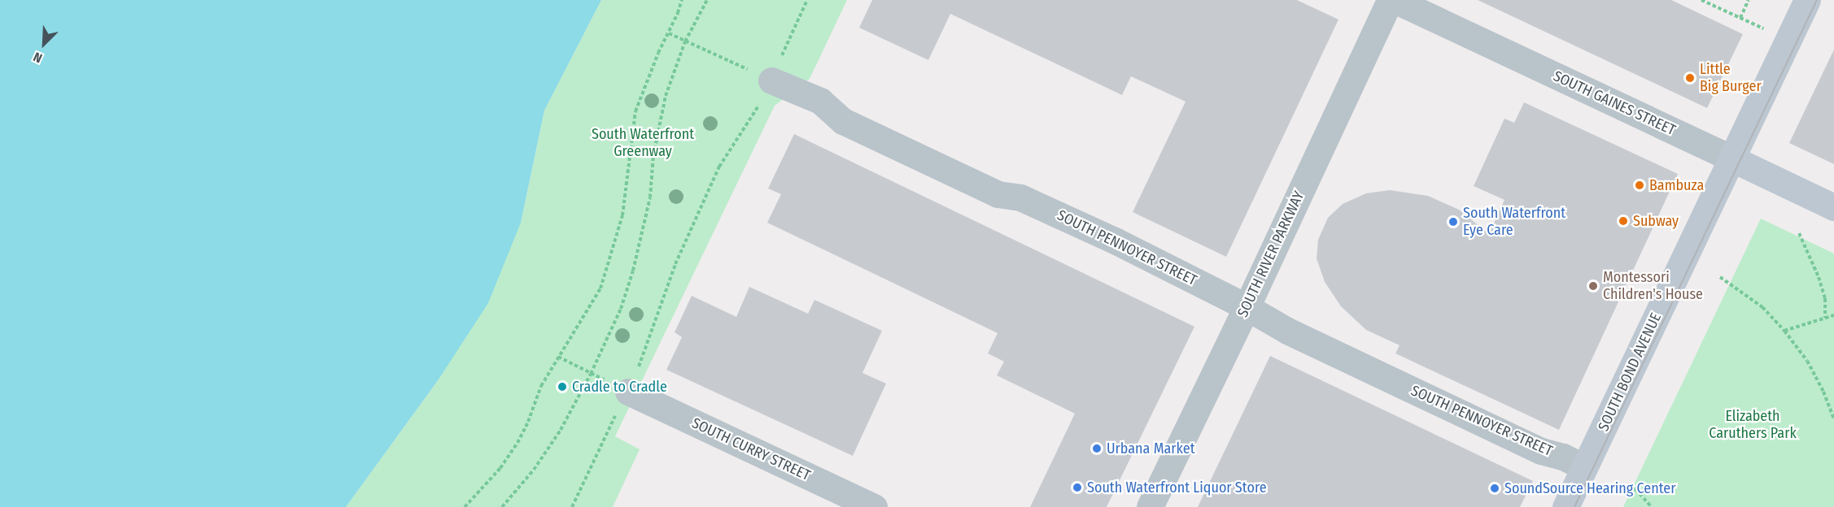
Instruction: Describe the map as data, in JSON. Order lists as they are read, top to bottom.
{
  "streets": {
    "street": [
      "SOUTH GAINES STREET",
      "SOUTH PENNOYER STREET",
      "SOUTH RIVER PARKWAY",
      "SOUTH BOND AVENUE",
      "SOUTH CURRY STREET"
    ]
  },
  "crossings": [
    ["SOUTH GAINES STREET", "SOUTH BOND AVENUE"],
    ["SOUTH PENNOYER STREET", "SOUTH RIVER PARKWAY"],
    ["SOUTH PENNOYER STREET", "SOUTH BOND AVENUE"]
  ],
  "parks": ["South Waterfront Greenway", "Elizabeth Caruthers Park"],
  "places": [
    "Little Big Burger",
    "Bambuza",
    "Subway",
    "South Waterfront Eye Care",
    "Montessori Children's House",
    "Cradle to Cradle",
    "Urbana Market",
    "South Waterfront Liquor Store",
    "SoundSource Hearing Center"
  ],
  "north": "bottom left"
}
